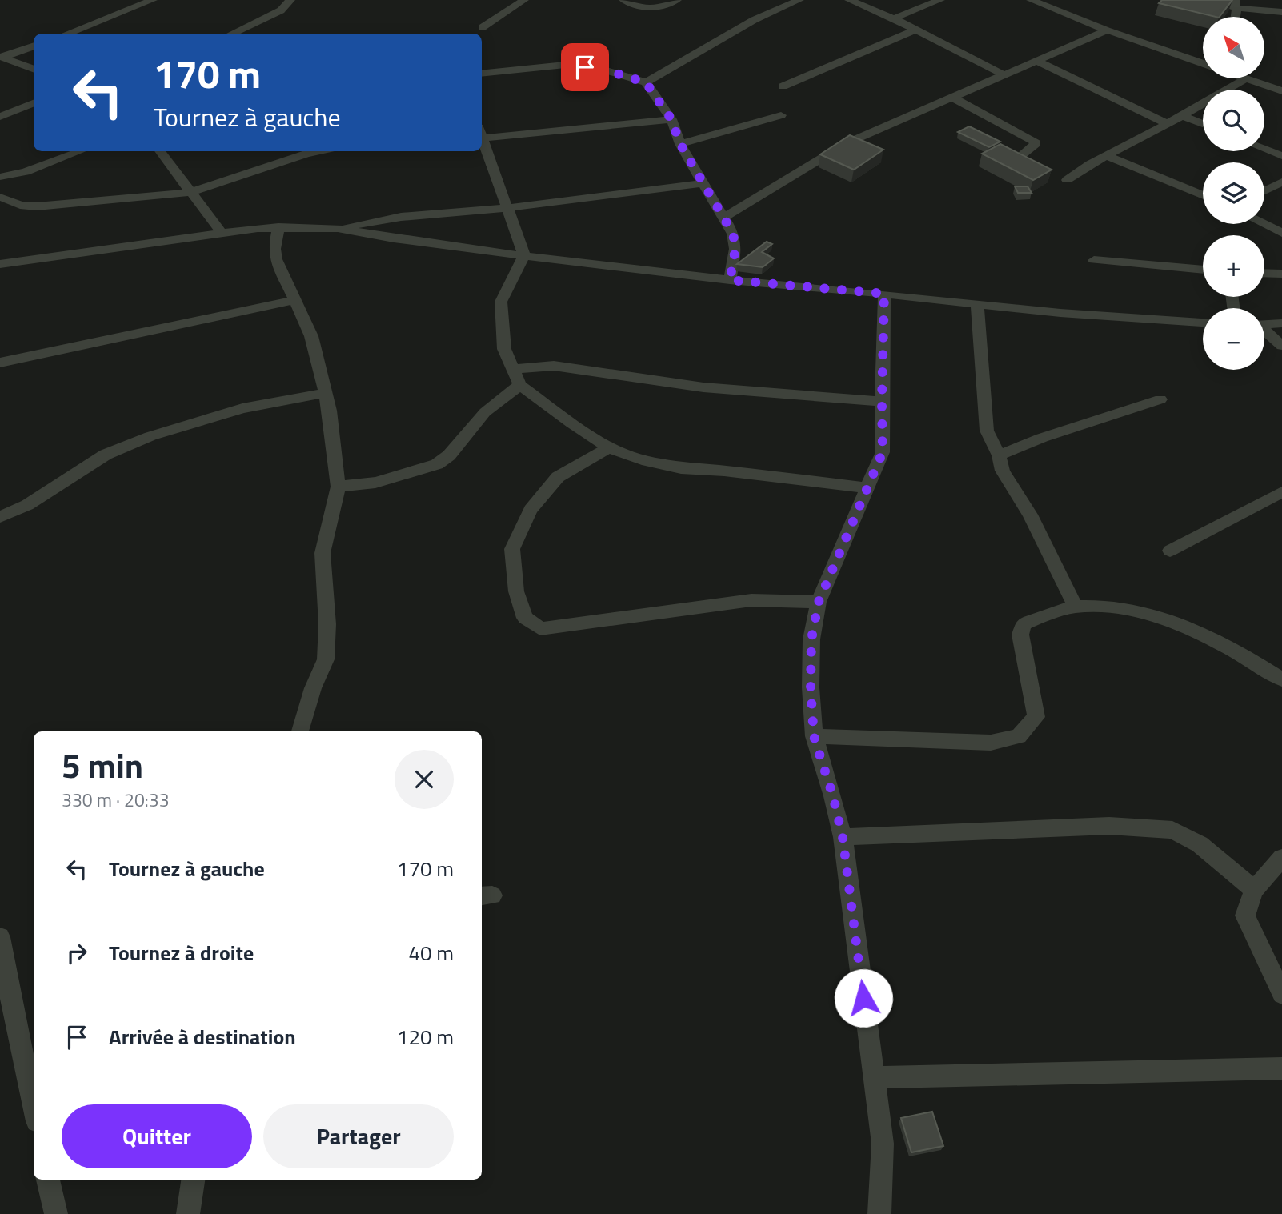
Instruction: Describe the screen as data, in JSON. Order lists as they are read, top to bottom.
{
  "north": "top left",
  "page": {
    "map_buttons": ["+", "−"],
    "turn": ["170 m", "Tournez à gauche"],
    "heading": ["5 min", "330 m · 20:33"],
    "list": [
      {
        "name": "Tournez à gauche",
        "value": "170 m"
      },
      {
        "name": "Tournez à droite",
        "value": "40 m"
      },
      {
        "name": "Arrivée à destination",
        "value": "120 m"
      }
    ],
    "buttons": ["Quitter", "Partager"]
  }
}
